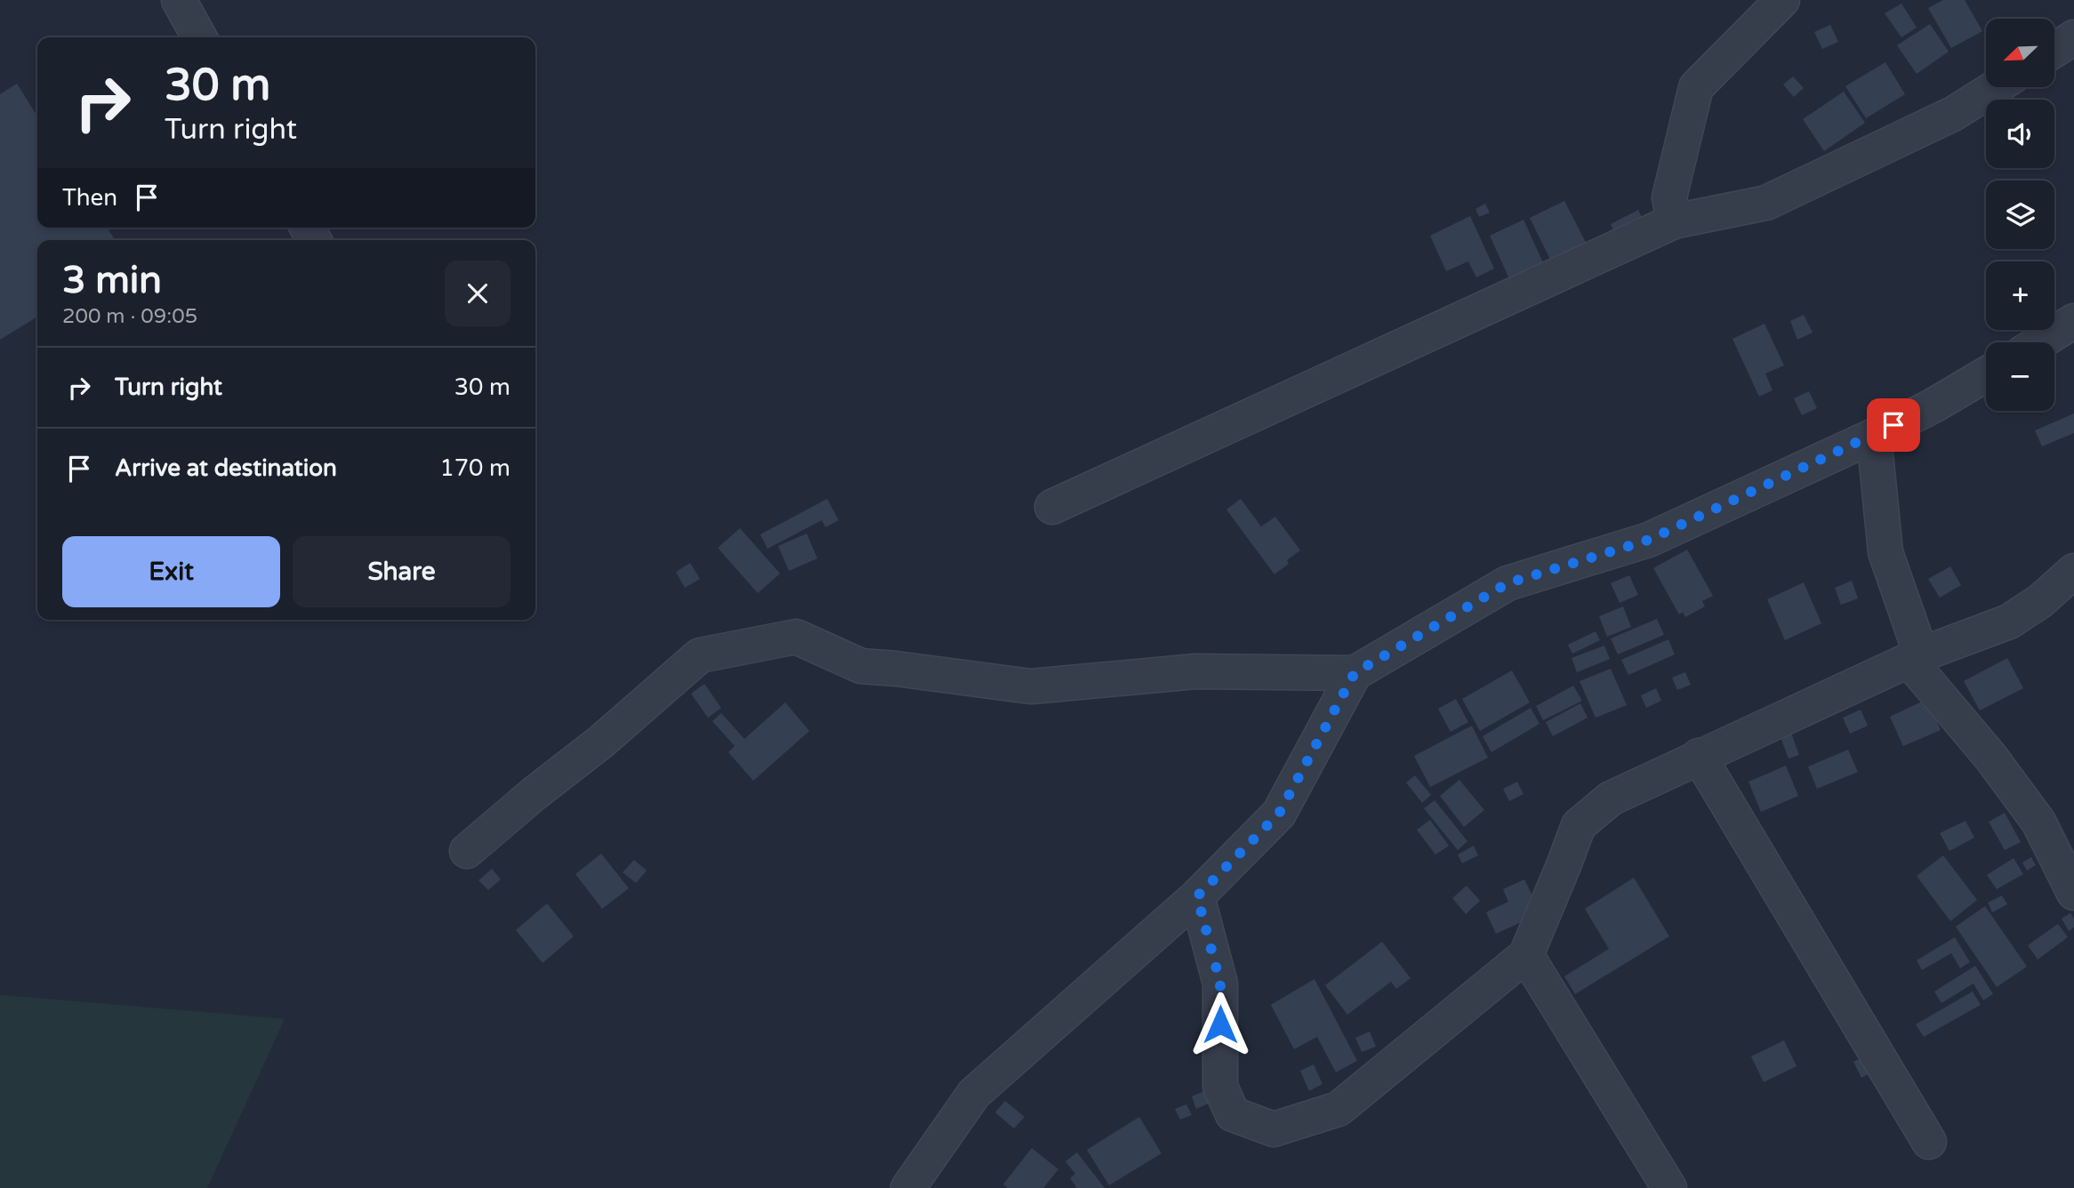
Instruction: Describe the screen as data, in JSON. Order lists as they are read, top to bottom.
{
  "north": "bottom left",
  "page": {
    "map_buttons": ["+", "−"],
    "turn": ["30 m", "Turn right"],
    "then": "Then",
    "heading": ["3 min", "200 m · 09:05"],
    "list": [
      {
        "name": "Turn right",
        "value": "30 m"
      },
      {
        "name": "Arrive at destination",
        "value": "170 m"
      }
    ],
    "buttons": ["Exit", "Share"]
  }
}
